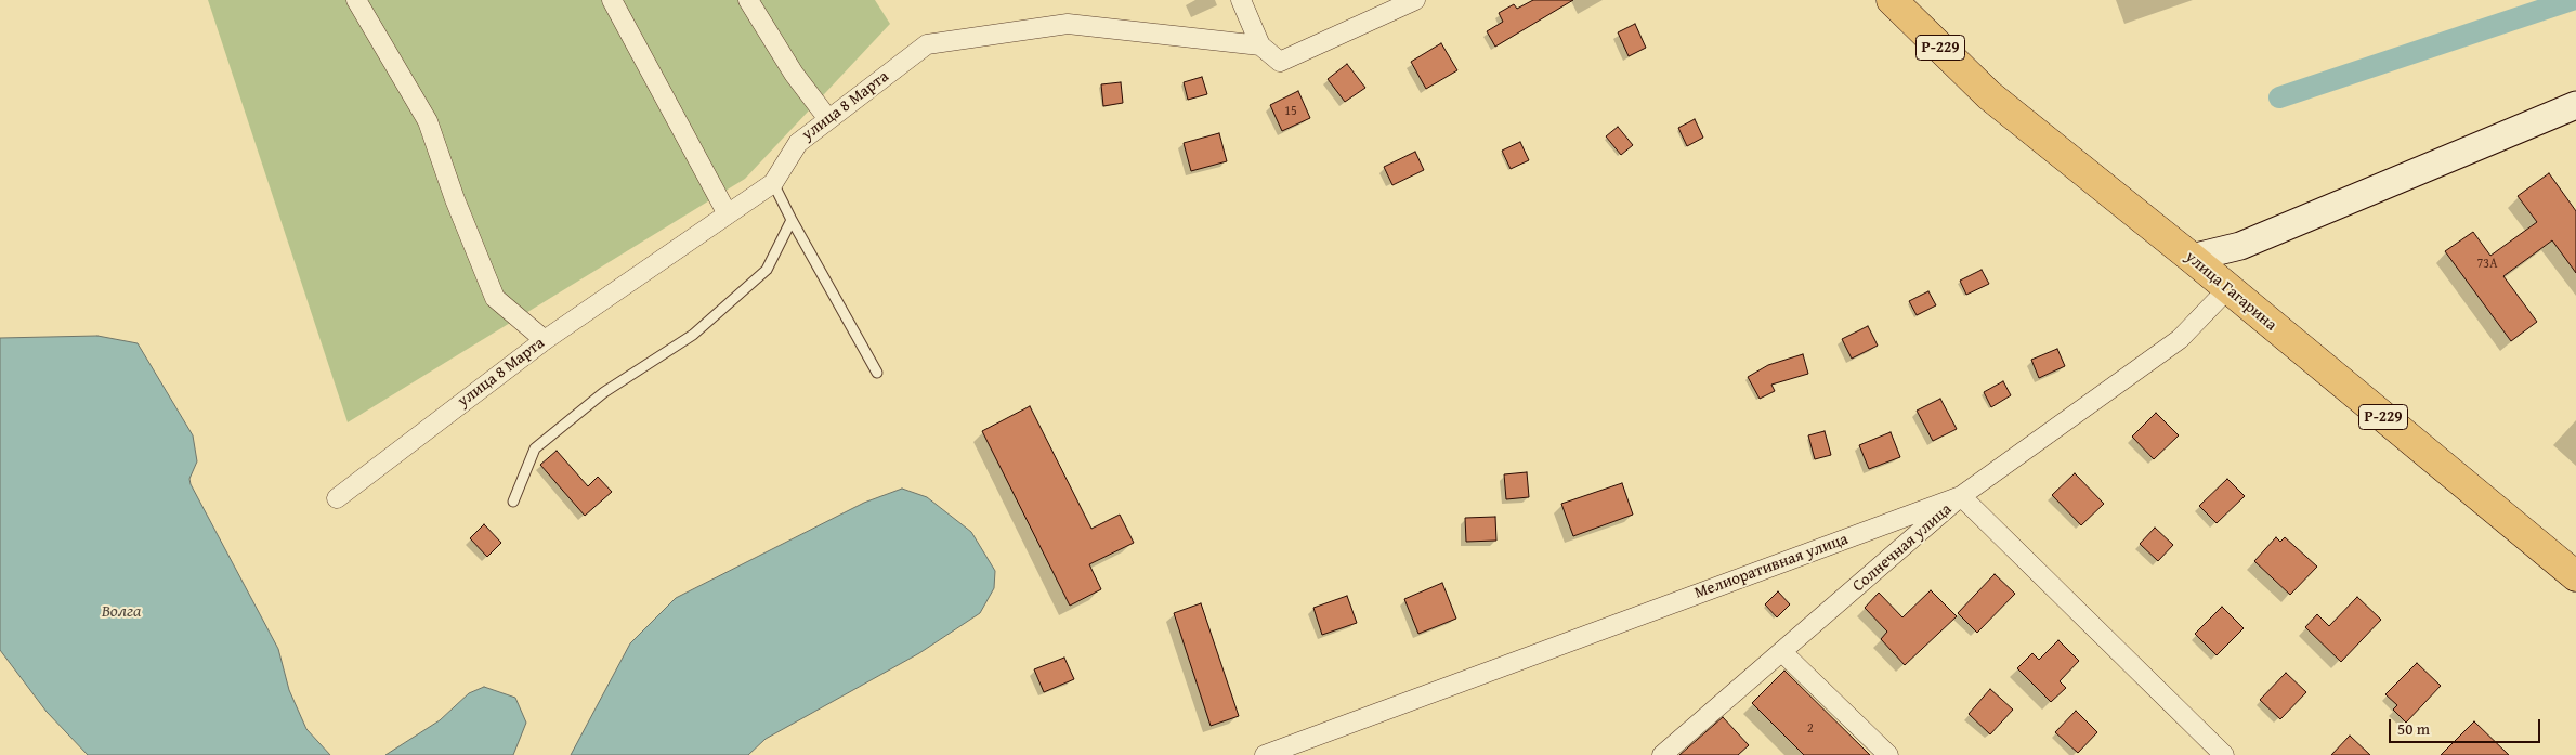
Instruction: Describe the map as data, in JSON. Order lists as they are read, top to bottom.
{
  "streets": {
    "main road": ["Р-229", "улица Гагарина"],
    "street": ["улица 8 Марта", "Солнечная улица", "Мелиоративная улица"]
  },
  "crossings": [
    ["улица Гагарина", "Мелиоративная улица"],
    ["Солнечная улица", "Мелиоративная улица"]
  ],
  "water": ["Волга"],
  "house_numbers": ["15", "73А", "2"],
  "scale_bar": "50 m"
}
